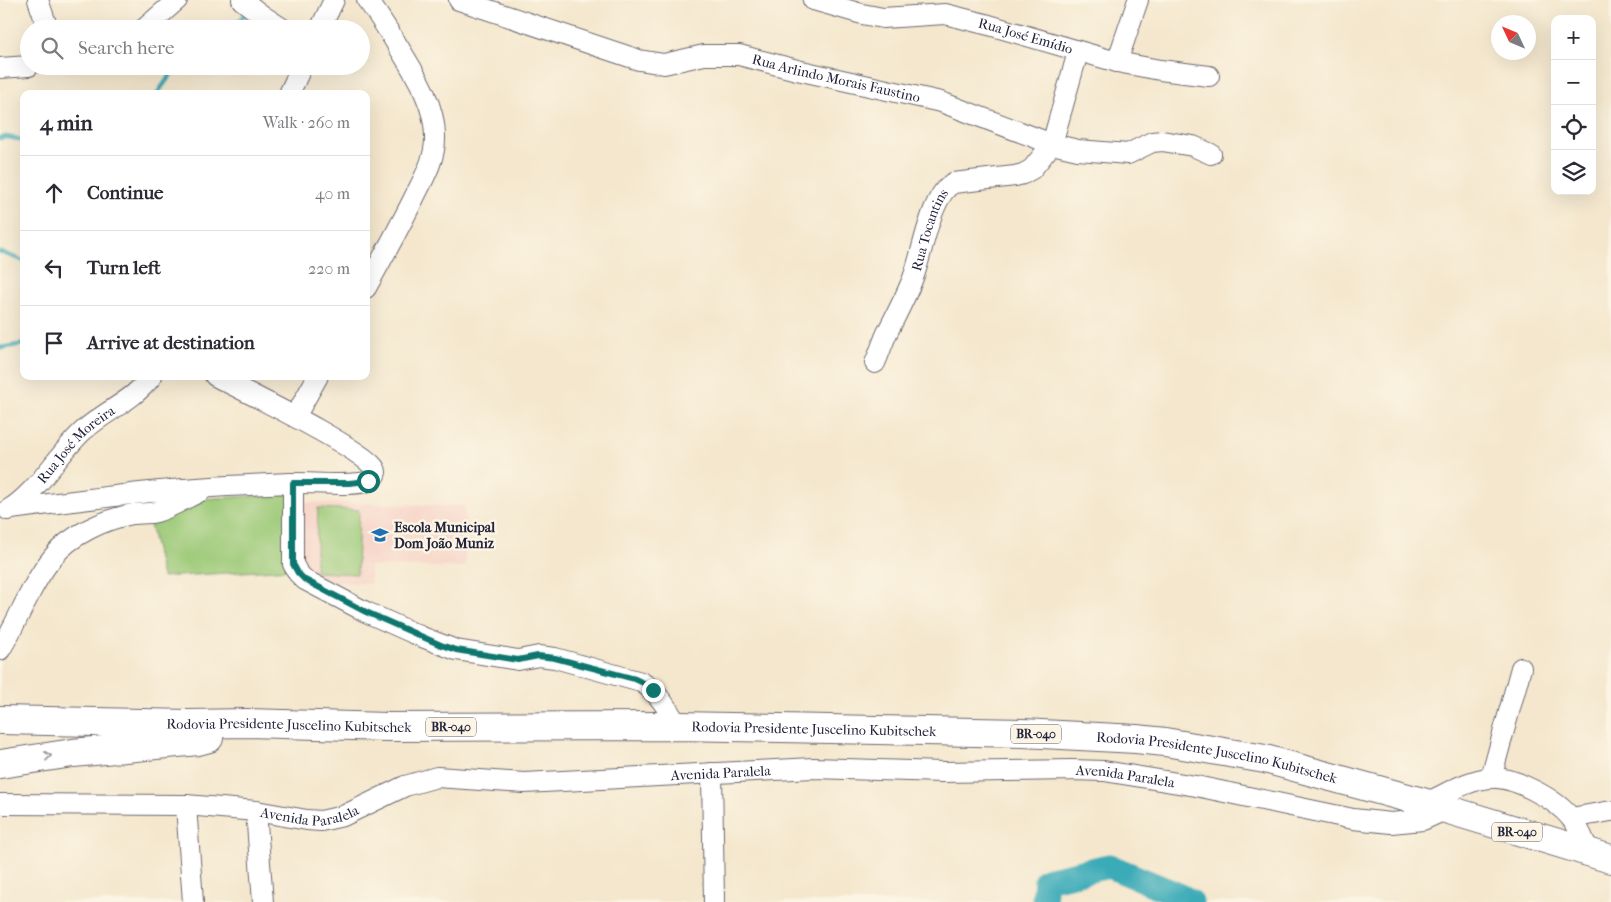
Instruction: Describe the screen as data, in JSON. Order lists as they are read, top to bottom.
{
  "streets": {
    "highway": ["Rodovia Presidente Juscelino Kubitschek", "BR-040"],
    "street": [
      "Rua José Emídio",
      "Rua Arlindo Morais Faustino",
      "Rua Tocantins",
      "Rua José Moreira",
      "Avenida Paralela"
    ]
  },
  "crossings": [
    ["Rua José Emídio", "Rua Tocantins"],
    ["Rua Arlindo Morais Faustino", "Rua Tocantins"],
    ["Rodovia Presidente Juscelino Kubitschek", "Avenida Paralela"]
  ],
  "places": {
    "school or university": ["Escola Municipal Dom João Muniz"]
  },
  "north": "top left",
  "page": {
    "map_buttons": ["+", "−"],
    "search": "Search here",
    "heading": ["4 min", "Walk · 260 m"],
    "list": [
      ["Continue", "40 m"],
      ["Turn left", "220 m"],
      "Arrive at destination"
    ]
  }
}
